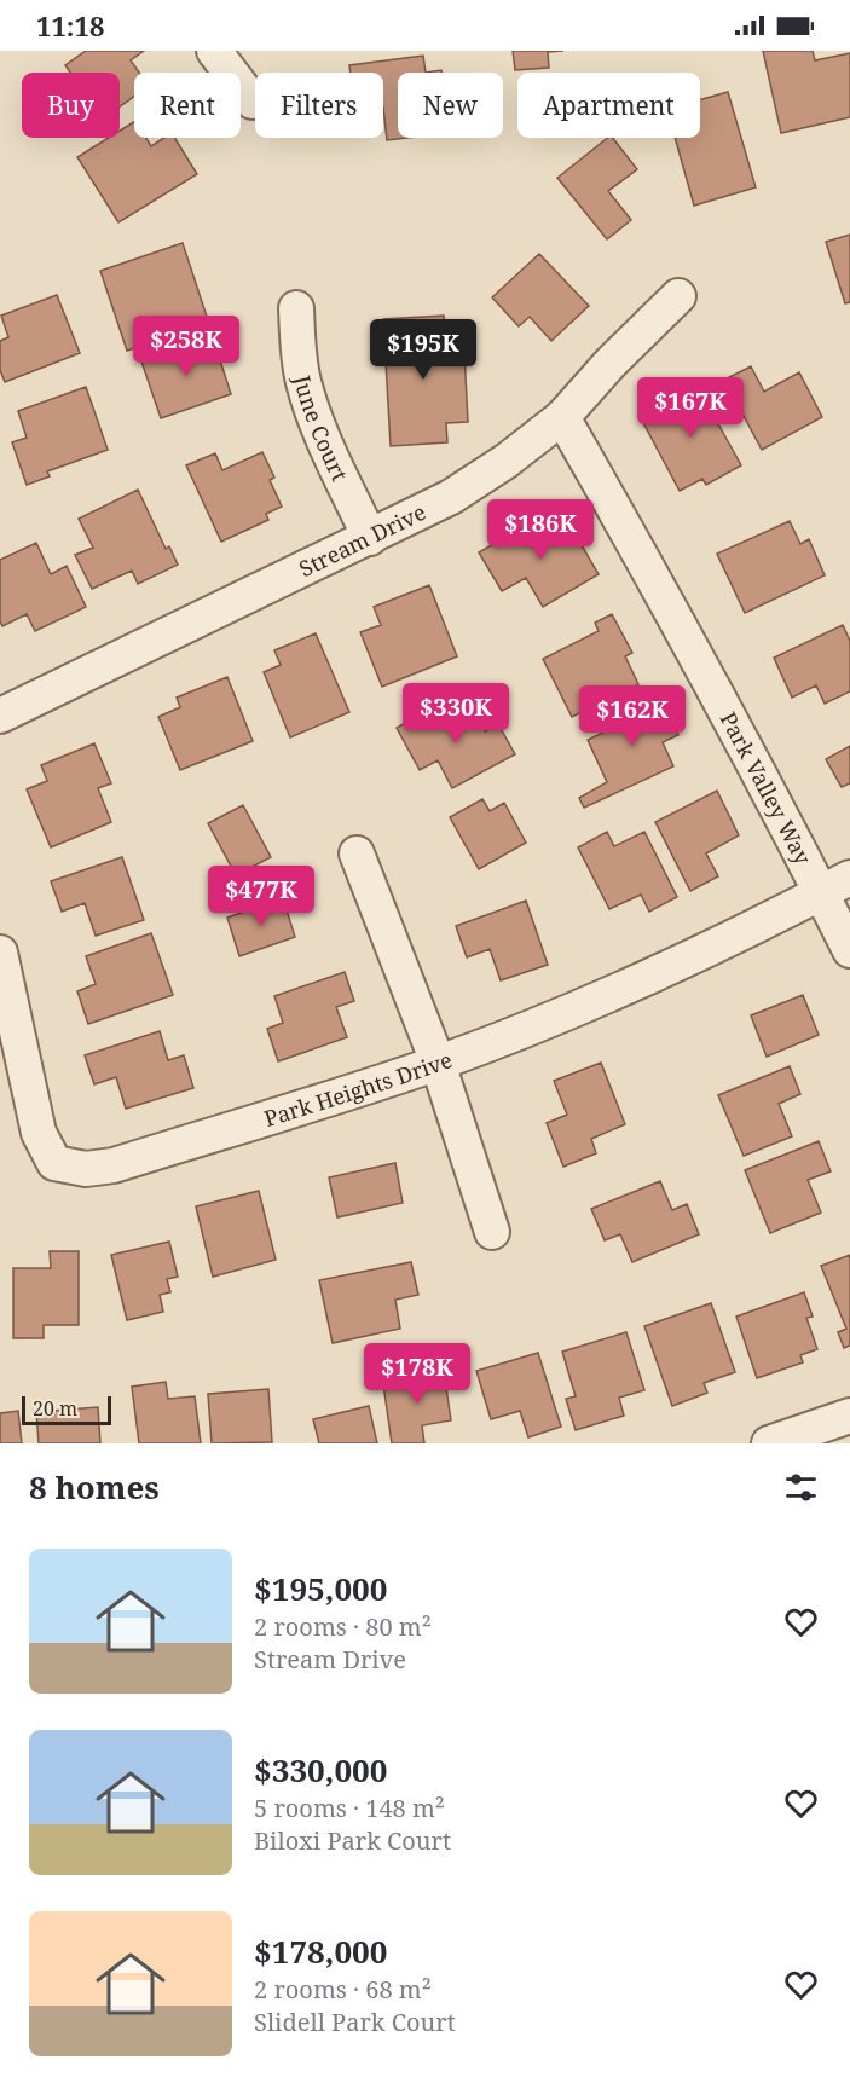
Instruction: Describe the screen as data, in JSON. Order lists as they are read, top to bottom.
{
  "streets": {
    "street": [
      "June Court",
      "Stream Drive",
      "Park Valley Way",
      "Park Heights Drive"
    ]
  },
  "crossings": [
    ["June Court", "Stream Drive"],
    ["Stream Drive", "Park Valley Way"],
    ["Park Valley Way", "Park Heights Drive"]
  ],
  "scale_bar": "20 m",
  "page": {
    "status": "11:18",
    "chip": [
      "Buy",
      "Rent",
      "Filters",
      "New",
      "Apartment"
    ],
    "price": [
      "$258K",
      "$195K",
      "$167K",
      "$186K",
      "$330K",
      "$162K",
      "$477K",
      "$178K"
    ],
    "scale": "20 m",
    "heading": "8 homes",
    "list": [
      {
        "name": "$195,000",
        "note": "2 rooms · 80 m² · Stream Drive"
      },
      {
        "name": "$330,000",
        "note": "5 rooms · 148 m² · Biloxi Park Court"
      },
      {
        "name": "$178,000",
        "note": "2 rooms · 68 m² · Slidell Park Court"
      }
    ]
  }
}
